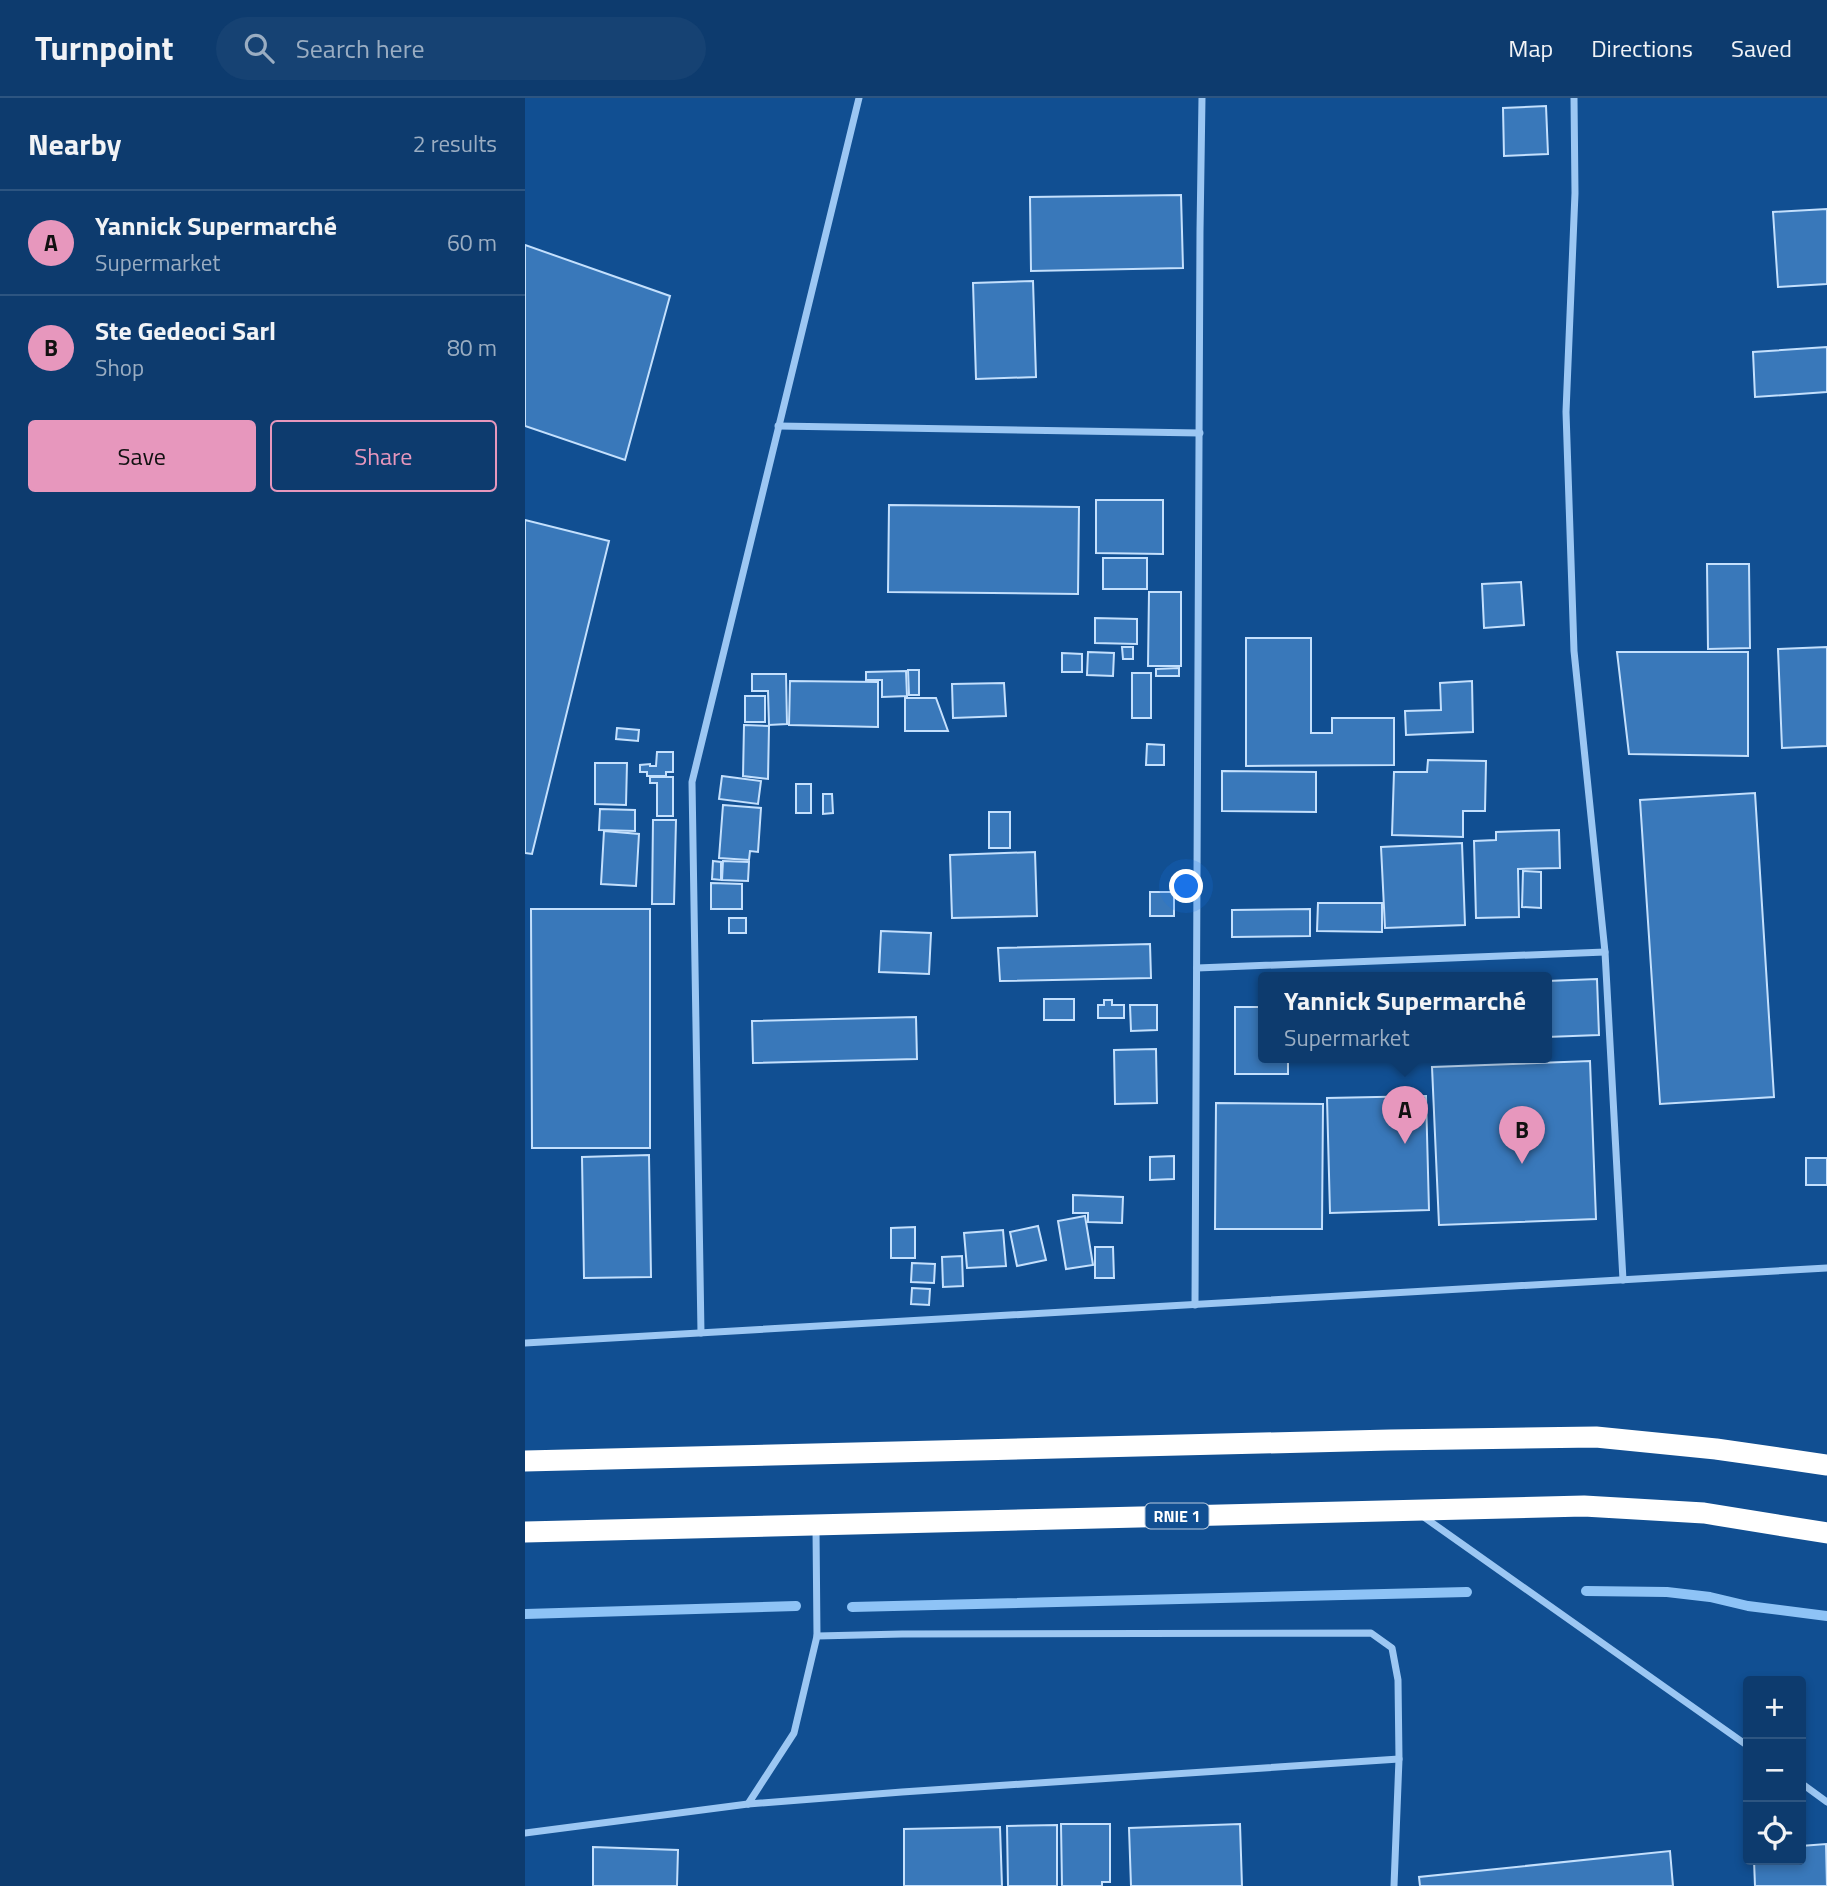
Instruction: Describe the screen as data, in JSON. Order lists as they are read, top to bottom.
{
  "streets": {
    "highway": ["RNIE 1"]
  },
  "page": {
    "header": "Turnpoint",
    "search": "Search here",
    "nav": ["Map", "Directions", "Saved"],
    "heading": ["Nearby", "2 results"],
    "list": [
      {
        "mark": "A",
        "name": "Yannick Supermarché",
        "note": "Supermarket",
        "value": "60 m"
      },
      {
        "mark": "B",
        "name": "Ste Gedeoci Sarl",
        "note": "Shop",
        "value": "80 m"
      }
    ],
    "buttons": ["Save", "Share"],
    "popup": ["Yannick Supermarché", "Supermarket"],
    "pins": ["A", "B"],
    "map_buttons": ["+", "−"]
  }
}
